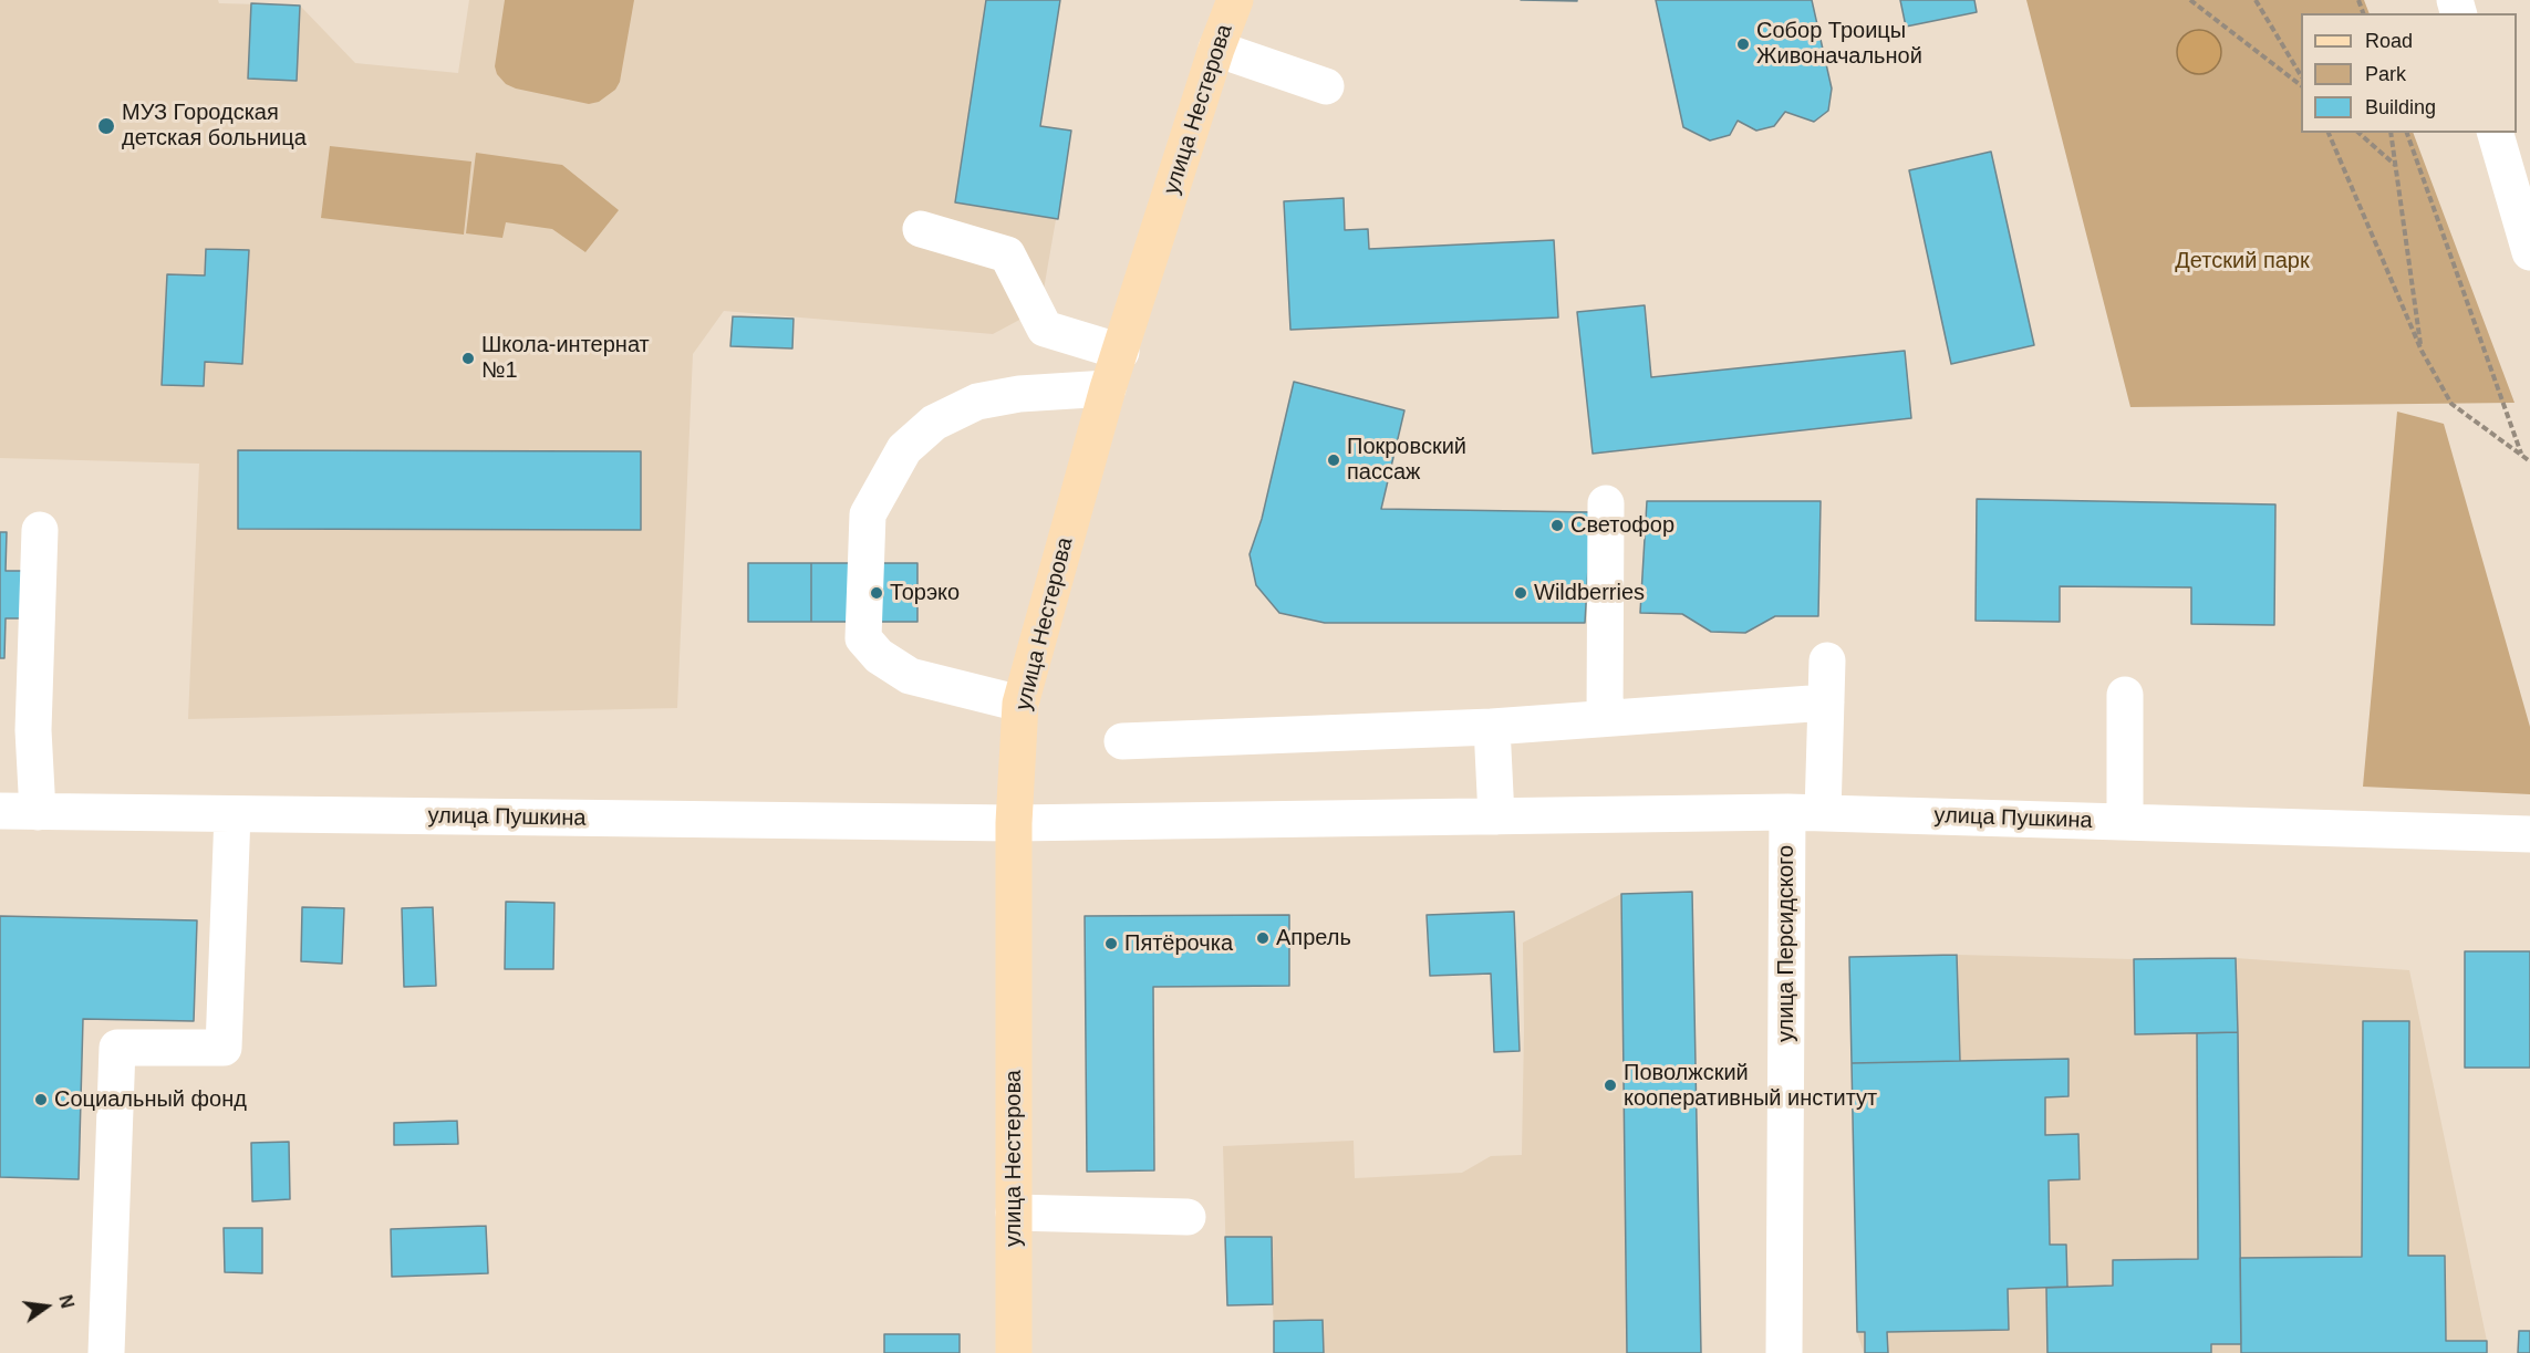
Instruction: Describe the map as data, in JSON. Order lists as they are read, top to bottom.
{
  "streets": {
    "main road": ["улица Нестерова"],
    "street": ["улица Пушкина", "улица Персидского"]
  },
  "crossings": [
    ["улица Нестерова", "улица Пушкина"],
    ["улица Пушкина", "улица Персидского"]
  ],
  "parks": ["Детский парк"],
  "places": [
    "Собор Троицы Живоначальной",
    "МУЗ Городская детская больница",
    "Школа-интернат №1",
    "Покровский пассаж",
    "Светофор",
    "Торэко",
    "Wildberries",
    "Апрель",
    "Пятёрочка",
    "Поволжский кооперативный институт",
    "Социальный фонд"
  ],
  "legend": ["Road", "Park", "Building"],
  "north": "right"
}
